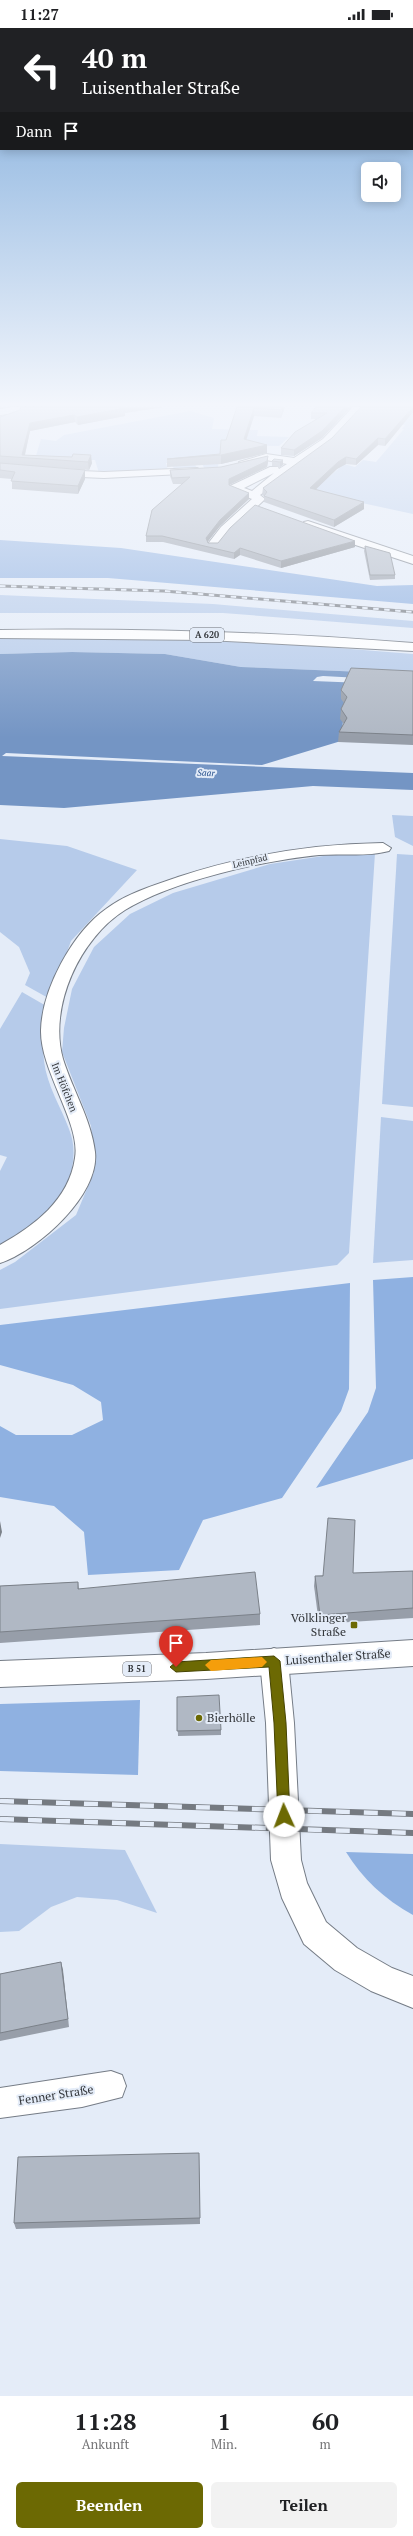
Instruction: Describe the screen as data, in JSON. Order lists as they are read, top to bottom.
{
  "streets": {
    "main road": ["A 620", "Luisenthaler Straße", "B 51"],
    "street": ["Leinpfad", "Im Höfchen", "Fenner Straße"]
  },
  "crossings": [
    ["Leinpfad", "Im Höfchen"]
  ],
  "water": ["Saar"],
  "places": {
    "transit": ["Völklinger Straße"],
    "other": ["Bierhölle"]
  },
  "page": {
    "status": "11:27",
    "turn": ["40 m", "Luisenthaler Straße"],
    "then": "Dann",
    "eta": [
      "11:28",
      "Ankunft",
      "1",
      "Min.",
      "60",
      "m"
    ],
    "buttons": ["Beenden", "Teilen"]
  }
}
